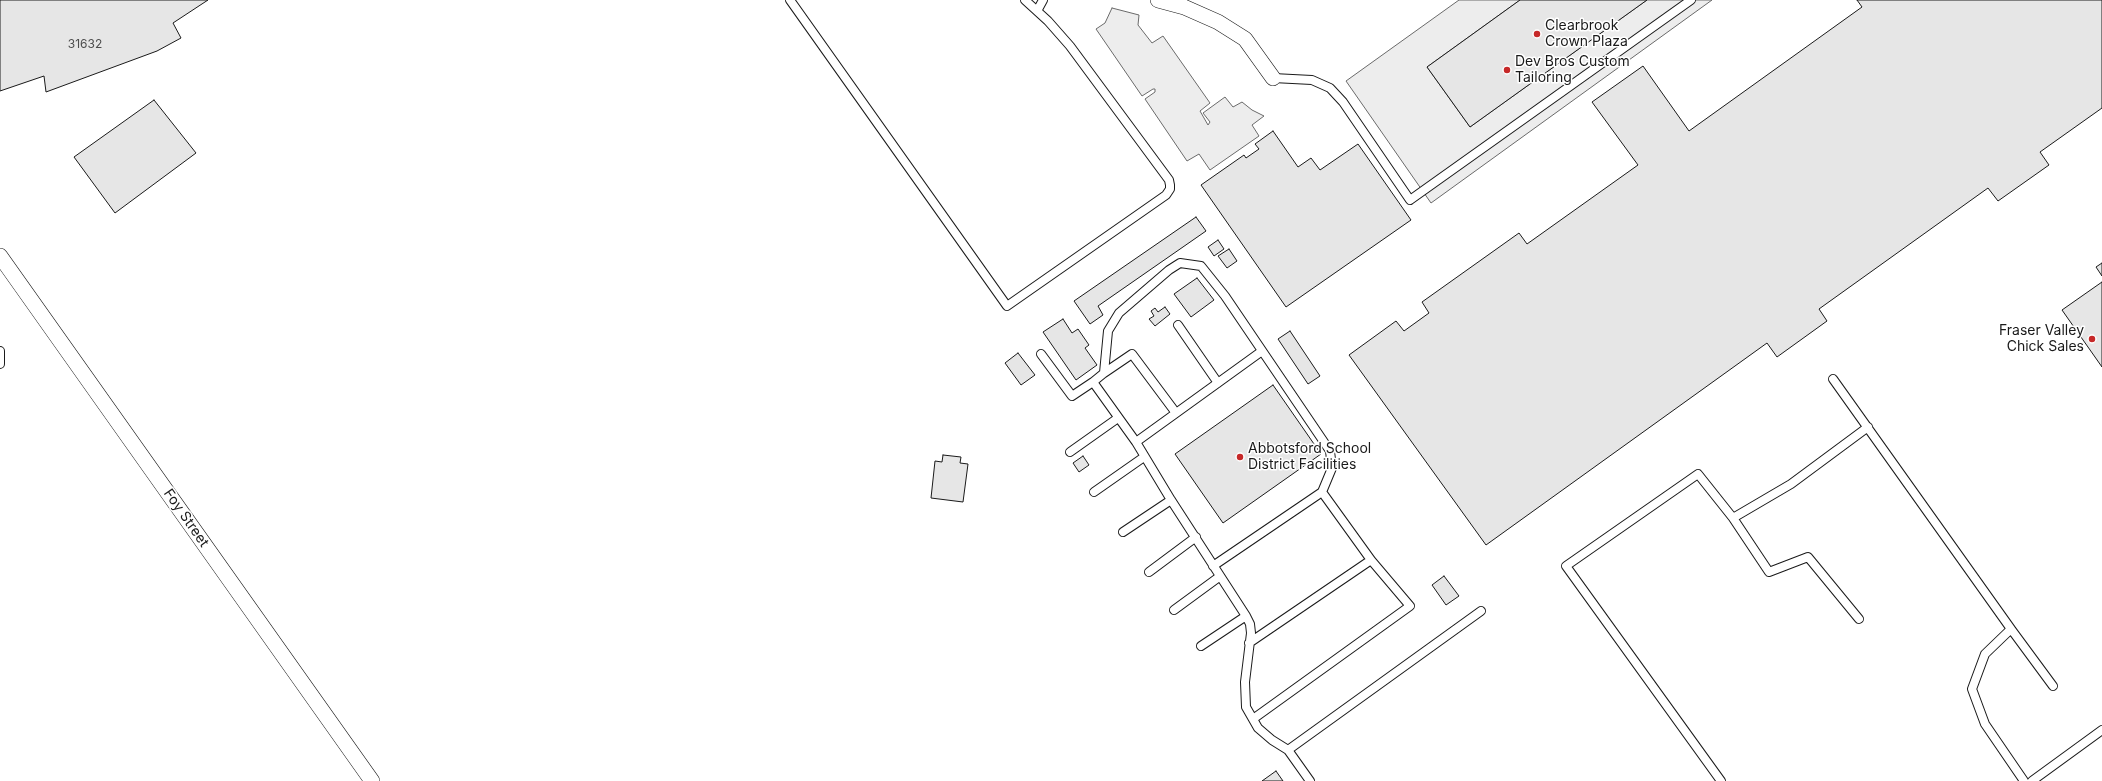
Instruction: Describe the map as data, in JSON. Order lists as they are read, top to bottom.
{
  "streets": {
    "street": ["Foy Street"]
  },
  "places": [
    "Clearbrook Crown Plaza",
    "Dev Bros Custom Tailoring",
    "Fraser Valley Chick Sales",
    "Abbotsford School District Facilities"
  ],
  "house_numbers": ["31632"]
}
